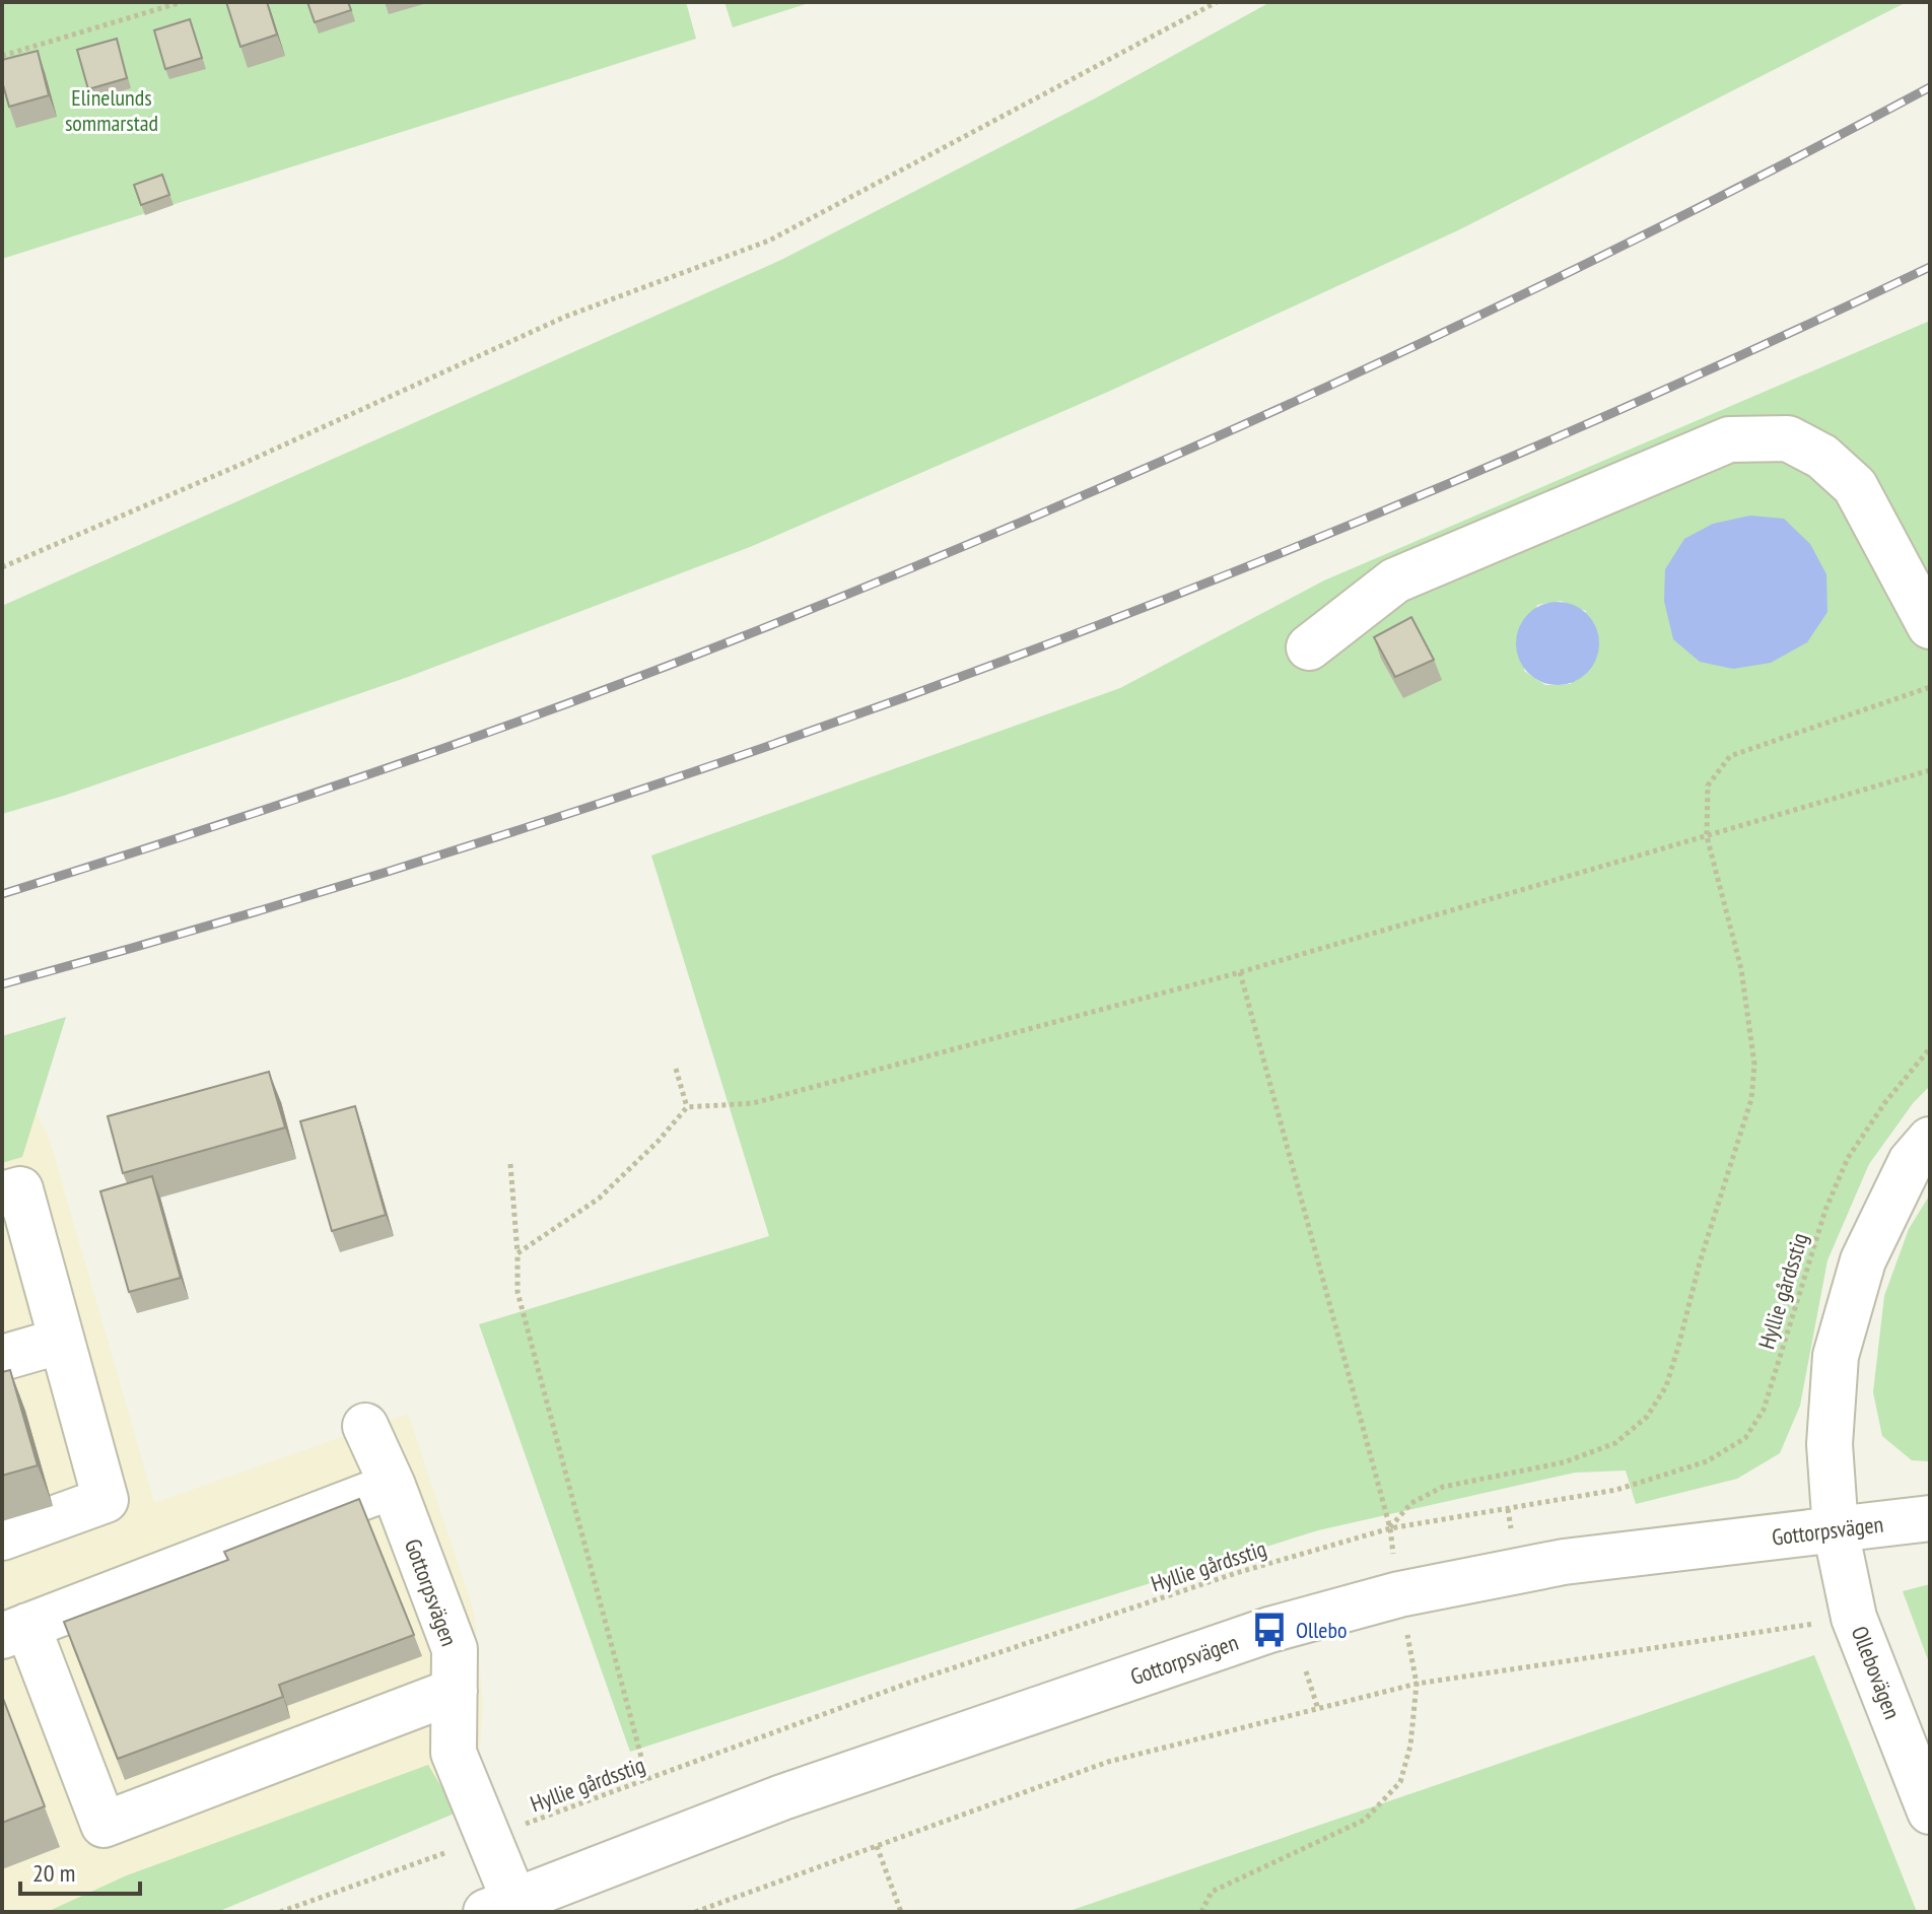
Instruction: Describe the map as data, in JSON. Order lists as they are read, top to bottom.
{
  "streets": {
    "street": ["Gottorpsvägen", "Ollebovägen"],
    "path": ["Hyllie gårdsstig"]
  },
  "crossings": [
    ["Hyllie gårdsstig", "Gottorpsvägen"],
    ["Gottorpsvägen", "Ollebovägen"]
  ],
  "parks": ["Elinelunds sommarstad"],
  "places": {
    "bus stop": ["Ollebo"]
  },
  "scale_bar": "20 m"
}
